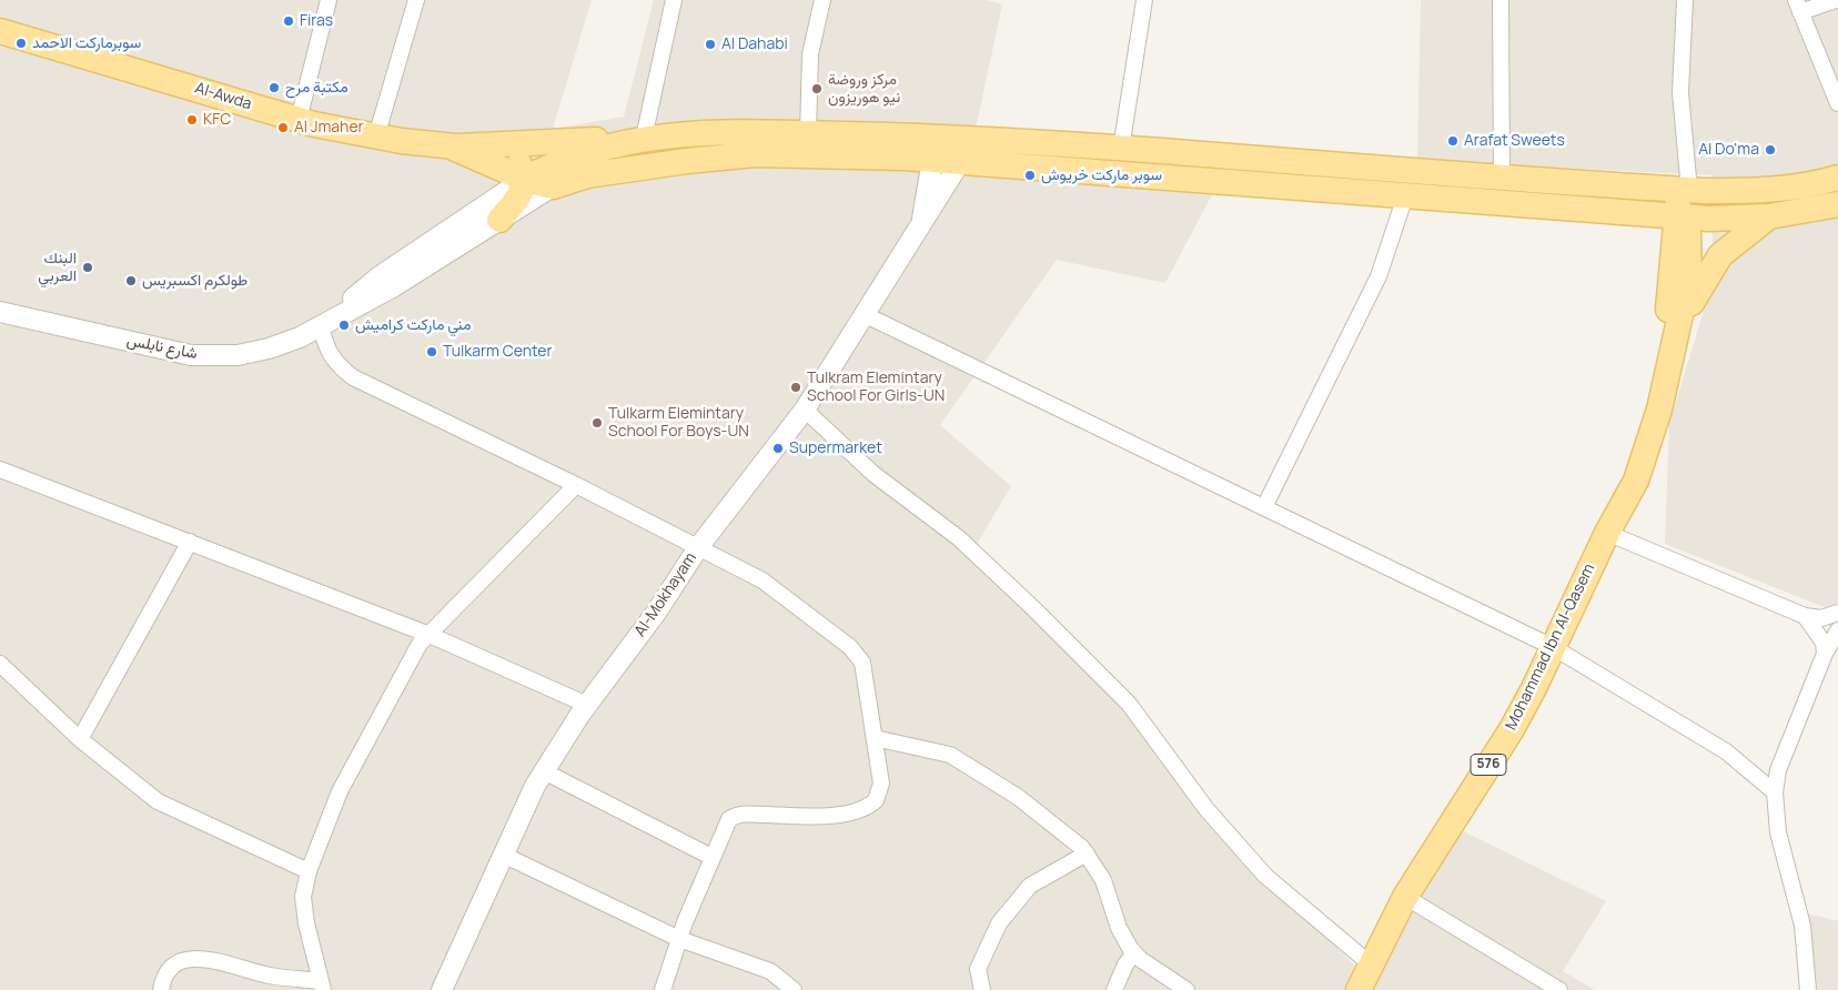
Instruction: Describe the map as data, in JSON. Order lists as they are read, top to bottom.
{
  "streets": {
    "main road": ["Al-Awda", "Mohammad Ibn Al-Qasem", "576"],
    "street": ["شارع نابلس", "Al-Mokhayam"]
  },
  "places": [
    "Firas",
    "سوبرماركت الاحمد",
    "Al Dahabi",
    "مكتبة مرح",
    "مركز وروضة نيو هوريزون",
    "KFC",
    "Al Jmaher",
    "Arafat Sweets",
    "Al Do'ma",
    "سوبر ماركت خريوش",
    "البنك العربي",
    "طولكرم اكسبريس",
    "مني ماركت كراميش",
    "Tulkarm Center",
    "Tulkram Elemintary School For Girls-UN",
    "Tulkarm Elemintary School For Boys-UN",
    "Supermarket"
  ]
}
